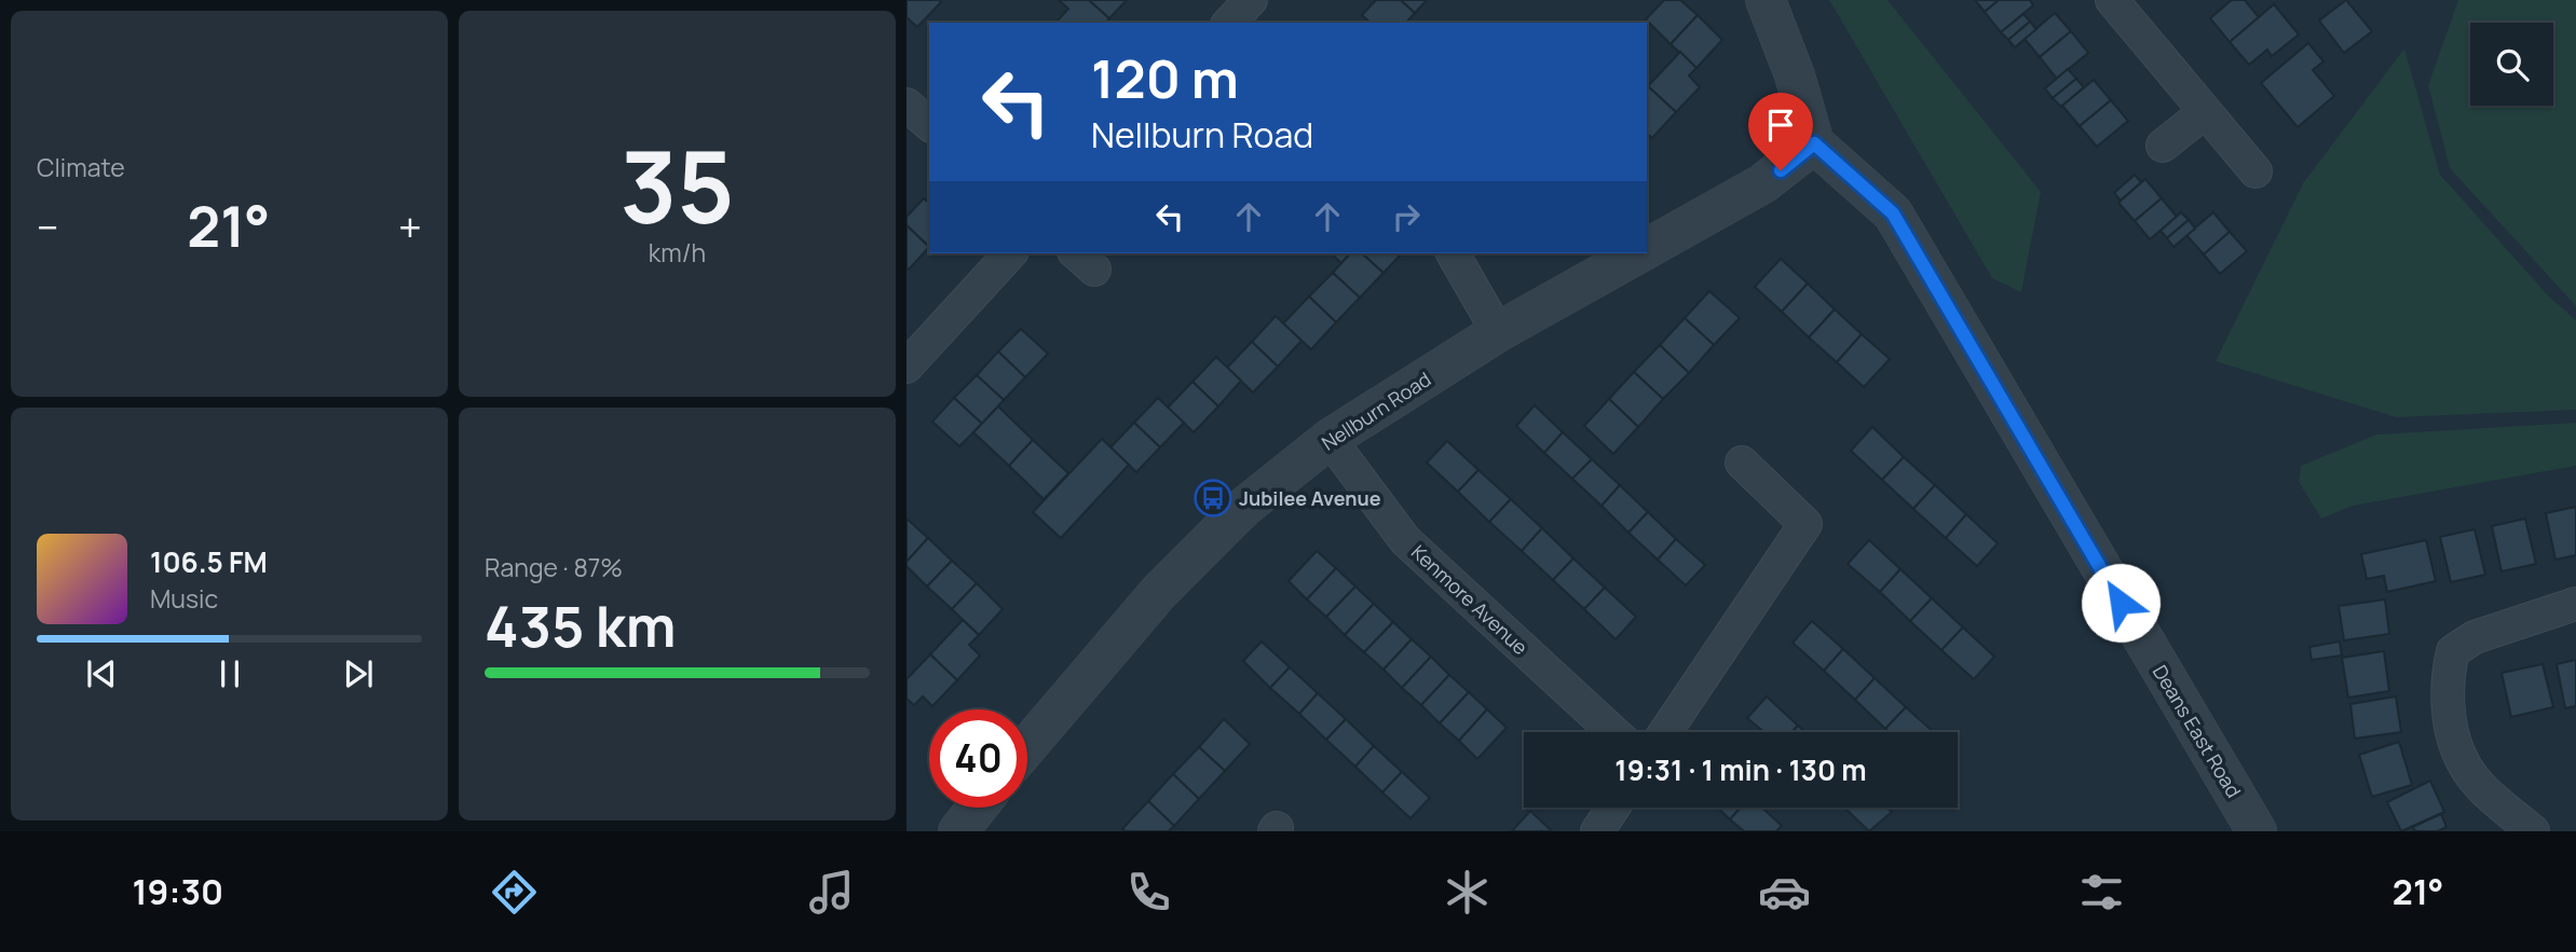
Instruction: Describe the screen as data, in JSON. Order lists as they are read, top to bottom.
{
  "streets": {
    "street": ["Nellburn Road", "Kenmore Avenue", "Deans East Road"]
  },
  "crossings": [
    ["Nellburn Road", "Kenmore Avenue"],
    ["Nellburn Road", "Deans East Road"]
  ],
  "places": {
    "bus stop": ["Jubilee Avenue"]
  },
  "page": {
    "tile": [
      "Climate",
      ["35", "km/h"],
      ["Range · 87%", "435 km"]
    ],
    "turn": ["120 m", "Nellburn Road"],
    "heat": ["−", "21°", "+"],
    "song": ["106.5 FM", "Music"],
    "limit": "40",
    "trip": "19:31 · 1 min · 130 m",
    "tabs": ["19:30", "21°"]
  }
}
